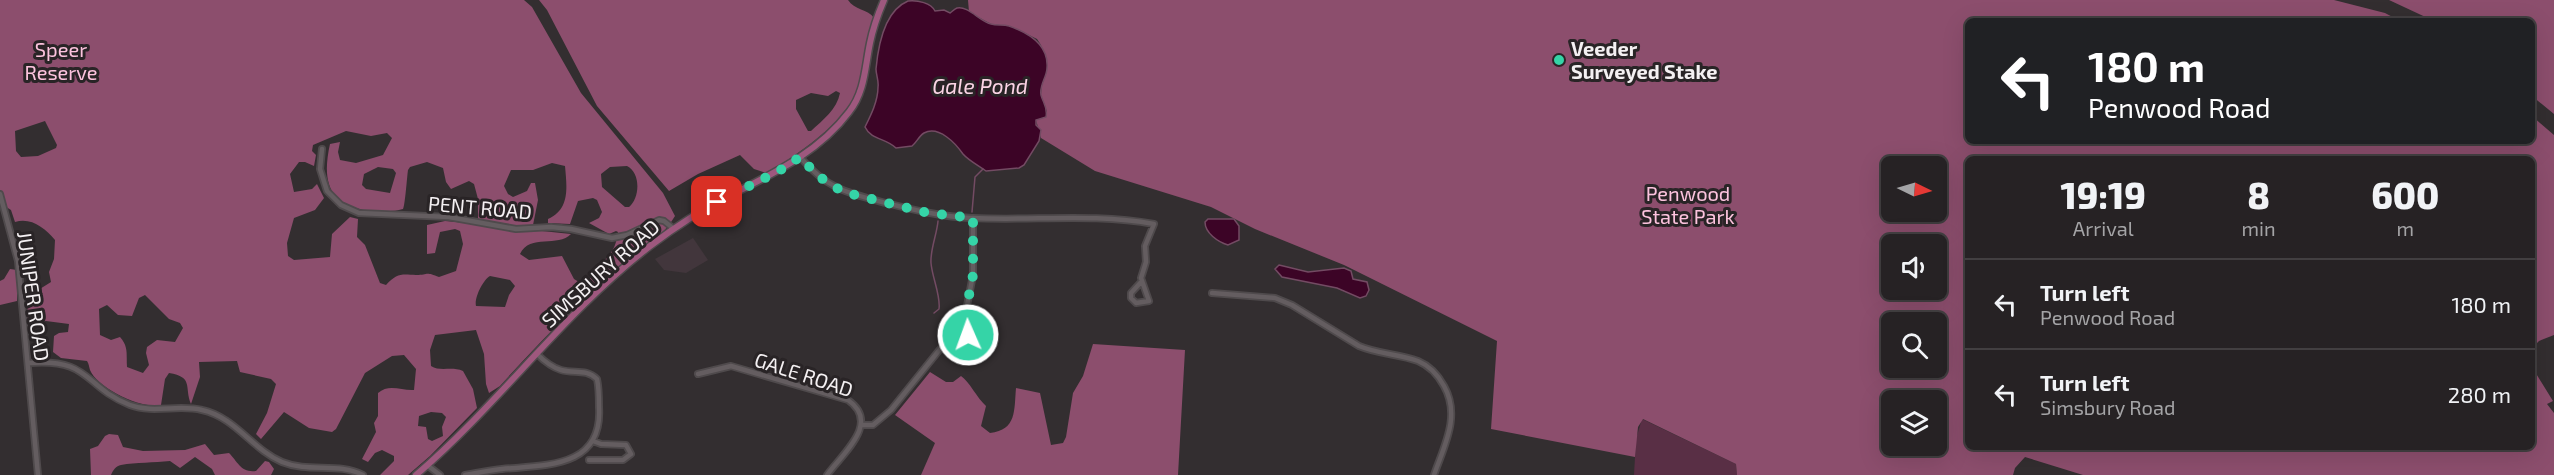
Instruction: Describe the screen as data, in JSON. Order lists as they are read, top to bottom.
{
  "streets": {
    "main road": ["SIMSBURY ROAD"],
    "street": ["PENT ROAD", "JUNIPER ROAD", "GALE ROAD"]
  },
  "crossings": [
    ["PENT ROAD", "SIMSBURY ROAD"]
  ],
  "water": ["Gale Pond"],
  "parks": ["Speer Reserve", "Penwood State Park"],
  "places": ["Veeder Surveyed Stake"],
  "north": "right",
  "page": {
    "turn": ["180 m", "Penwood Road"],
    "eta": [
      "19:19",
      "Arrival",
      "8",
      "min",
      "600",
      "m"
    ],
    "list": [
      {
        "name": "Turn left",
        "note": "Penwood Road",
        "value": "180 m"
      },
      {
        "name": "Turn left",
        "note": "Simsbury Road",
        "value": "280 m"
      }
    ]
  }
}
